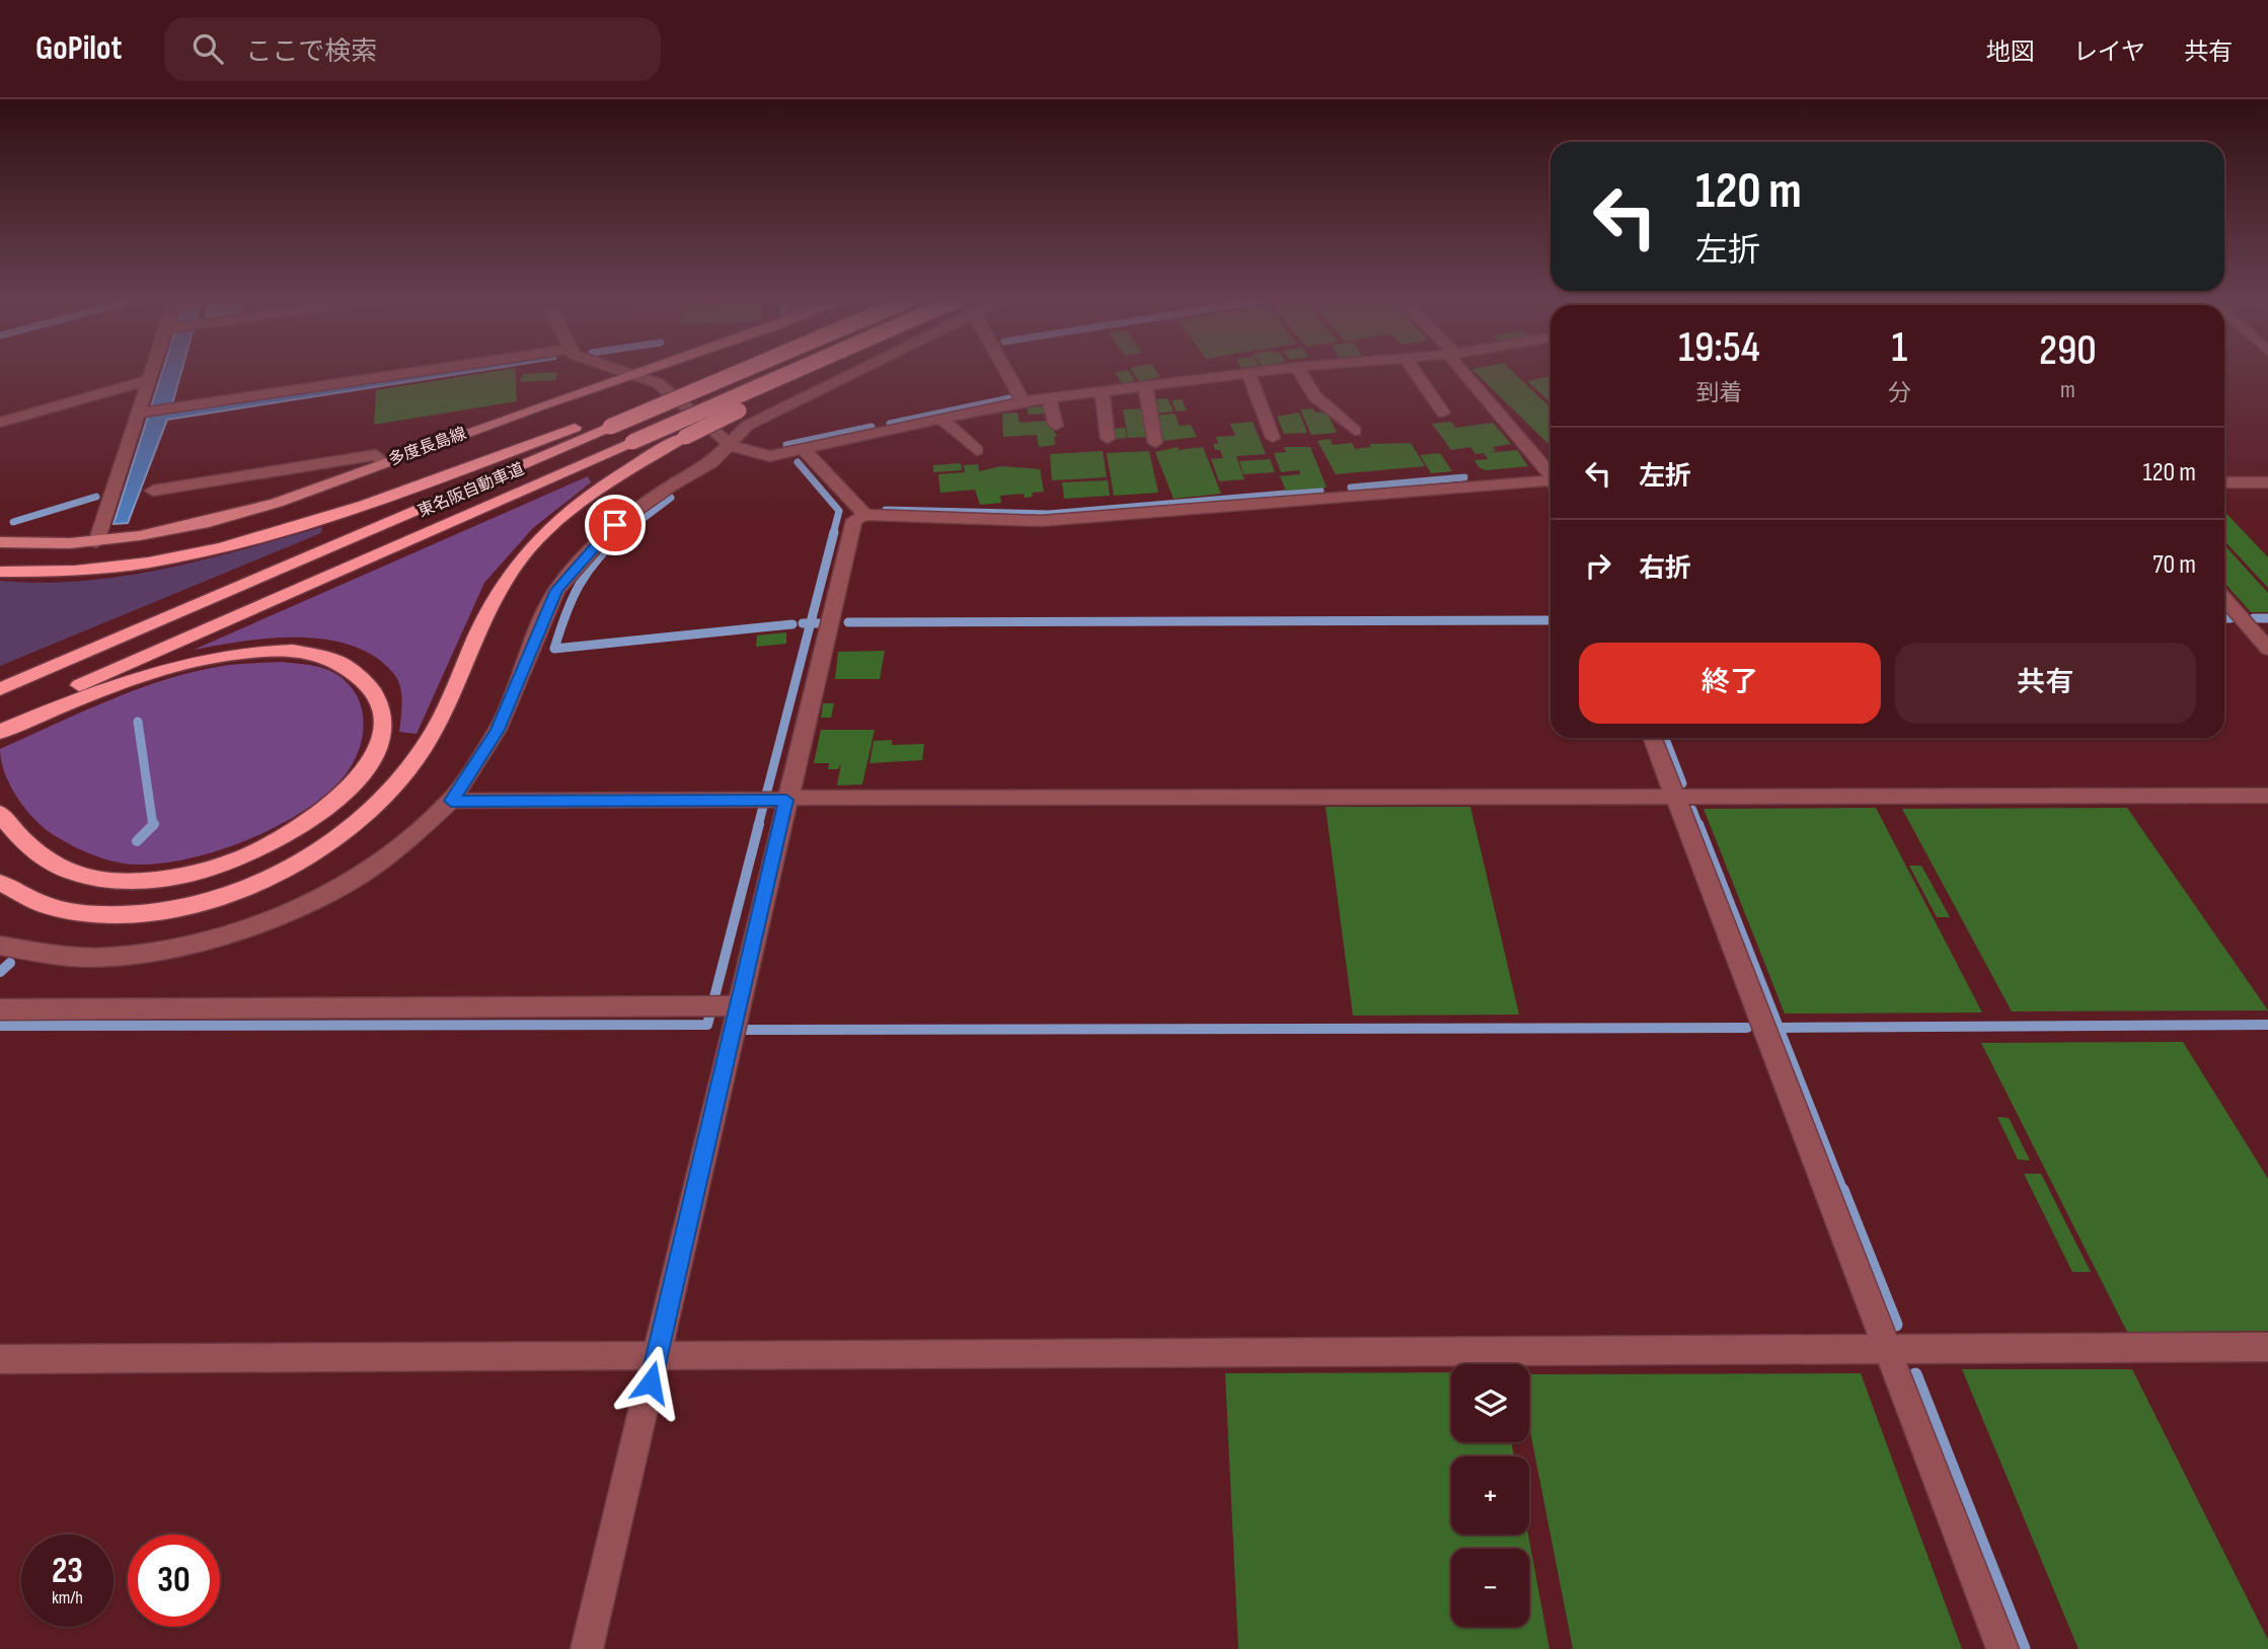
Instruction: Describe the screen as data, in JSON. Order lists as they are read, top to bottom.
{
  "streets": {
    "highway": ["東名阪自動車道"],
    "main road": ["多度長島線"]
  },
  "page": {
    "header": "GoPilot",
    "search": "ここで検索",
    "nav": ["地図", "レイヤ", "共有"],
    "turn": ["120 m", "左折"],
    "eta": [
      "19:54",
      "到着",
      "1",
      "分",
      "290",
      "m"
    ],
    "list": [
      {
        "name": "左折",
        "value": "120 m"
      },
      {
        "name": "右折",
        "value": "70 m"
      }
    ],
    "buttons": ["終了", "共有"],
    "map_buttons": ["+", "−"],
    "speed": "23 km/h",
    "limit": "30"
  }
}
